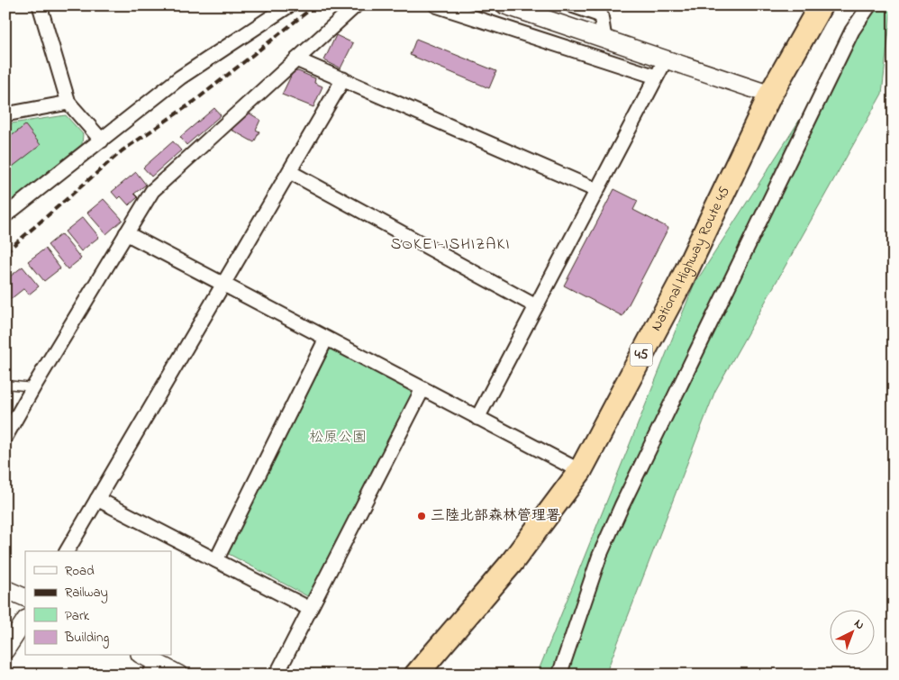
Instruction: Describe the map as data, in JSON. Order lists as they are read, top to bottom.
{
  "streets": {
    "highway": ["National Highway Route 45", "45"]
  },
  "districts": ["SOKEI-ISHIZAKI"],
  "parks": ["松原公園"],
  "places": ["三陸北部森林管理署"],
  "legend": [
    "Road",
    "Railway",
    "Park",
    "Building"
  ],
  "north": "top right"
}
